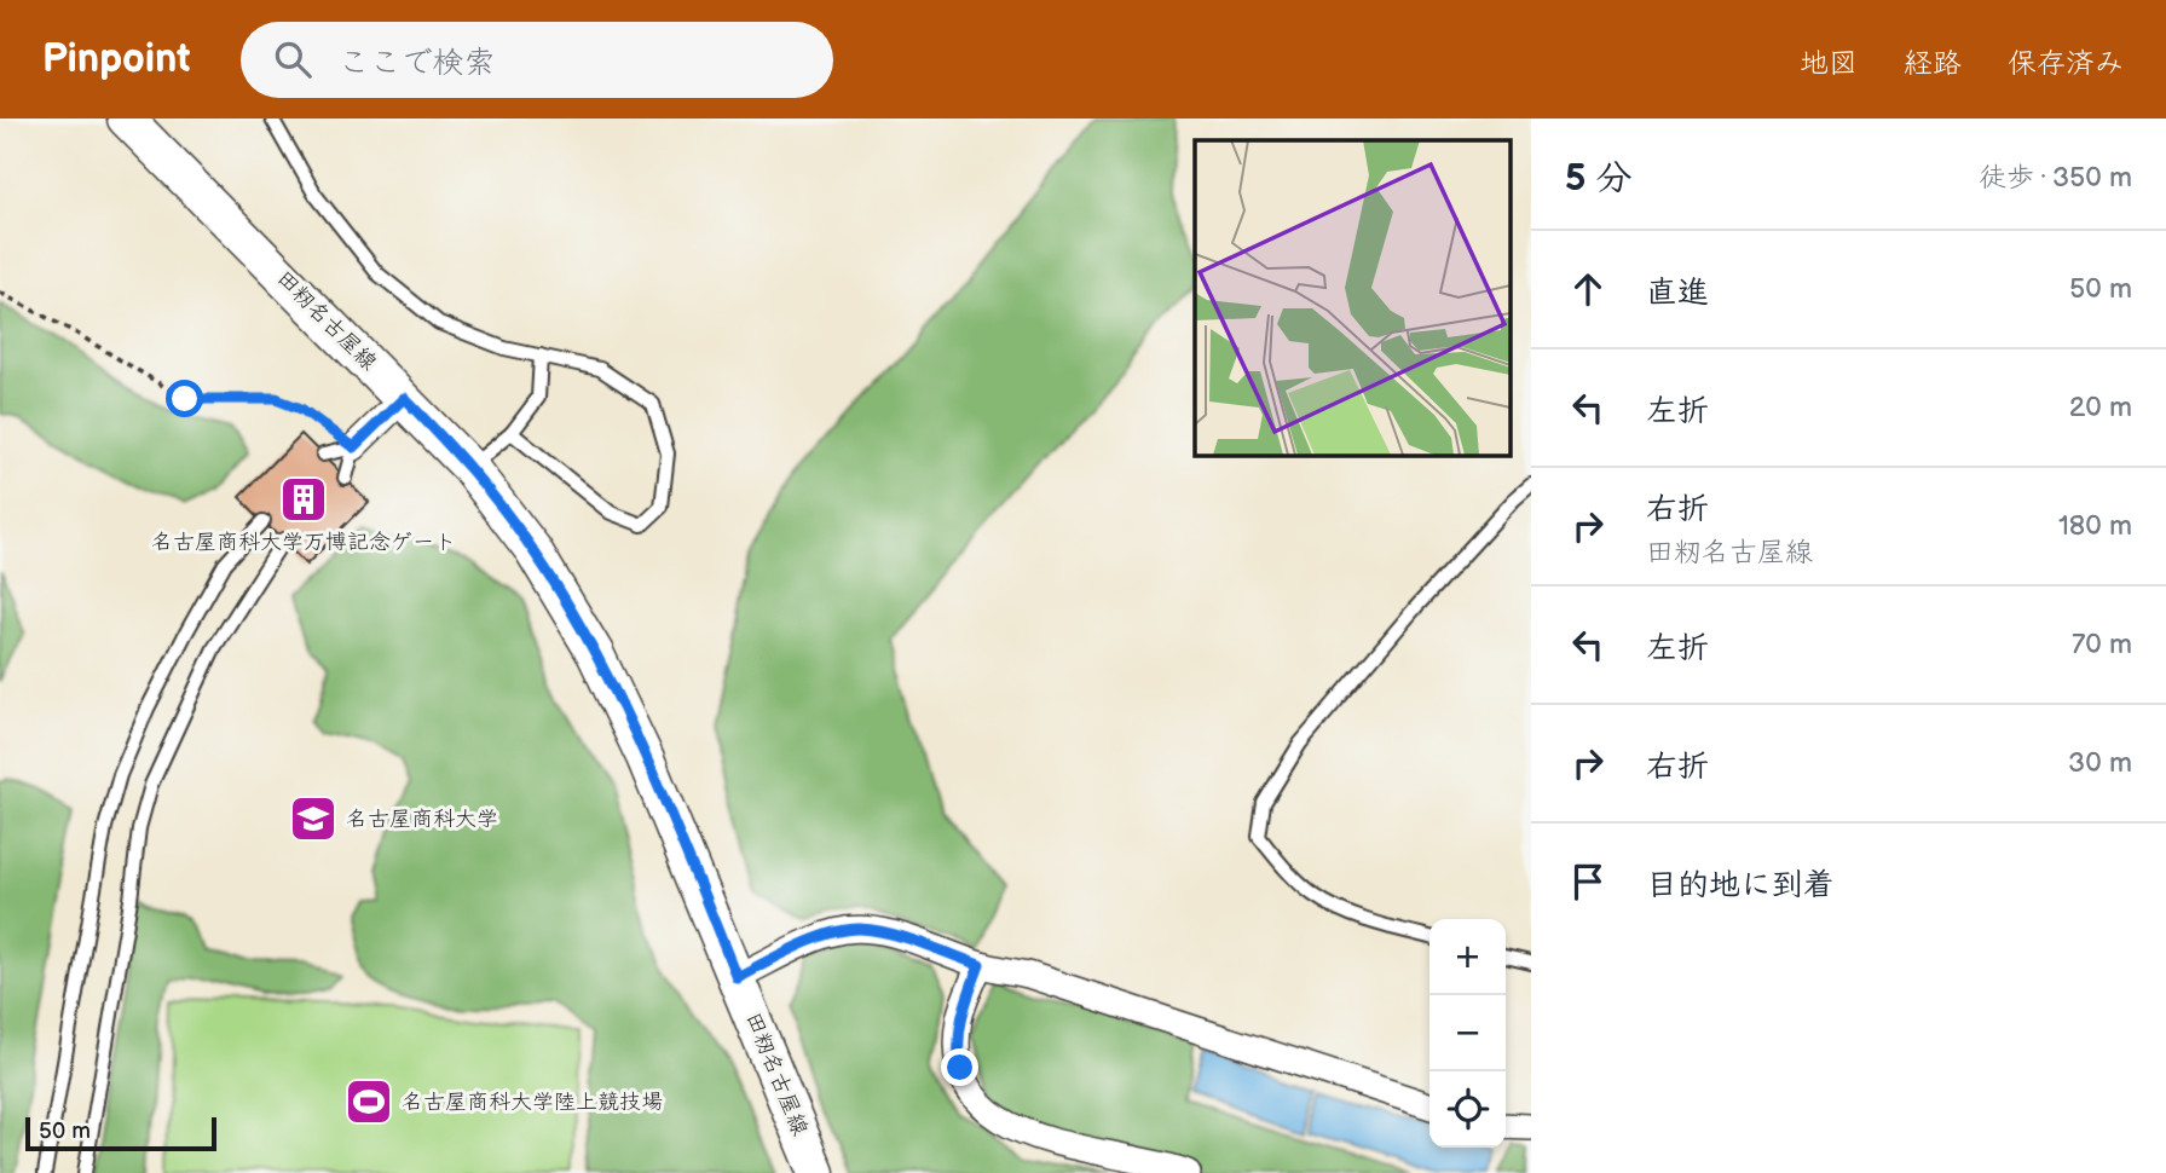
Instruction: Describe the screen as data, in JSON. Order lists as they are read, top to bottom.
{
  "streets": {
    "main road": ["田籾名古屋線"]
  },
  "places": {
    "building": ["名古屋商科大学万博記念ゲート"],
    "school or university": ["名古屋商科大学"],
    "sports": ["名古屋商科大学陸上競技場"]
  },
  "scale_bar": "50 m",
  "page": {
    "header": "Pinpoint",
    "search": "ここで検索",
    "nav": ["地図", "経路", "保存済み"],
    "heading": ["5 分", "徒歩 · 350 m"],
    "list": [
      ["直進", "50 m"],
      ["左折", "20 m"],
      ["右折", "田籾名古屋線", "180 m"],
      ["左折", "70 m"],
      ["右折", "30 m"],
      "目的地に到着"
    ],
    "map_buttons": ["+", "−"],
    "scale": "50 m"
  }
}
